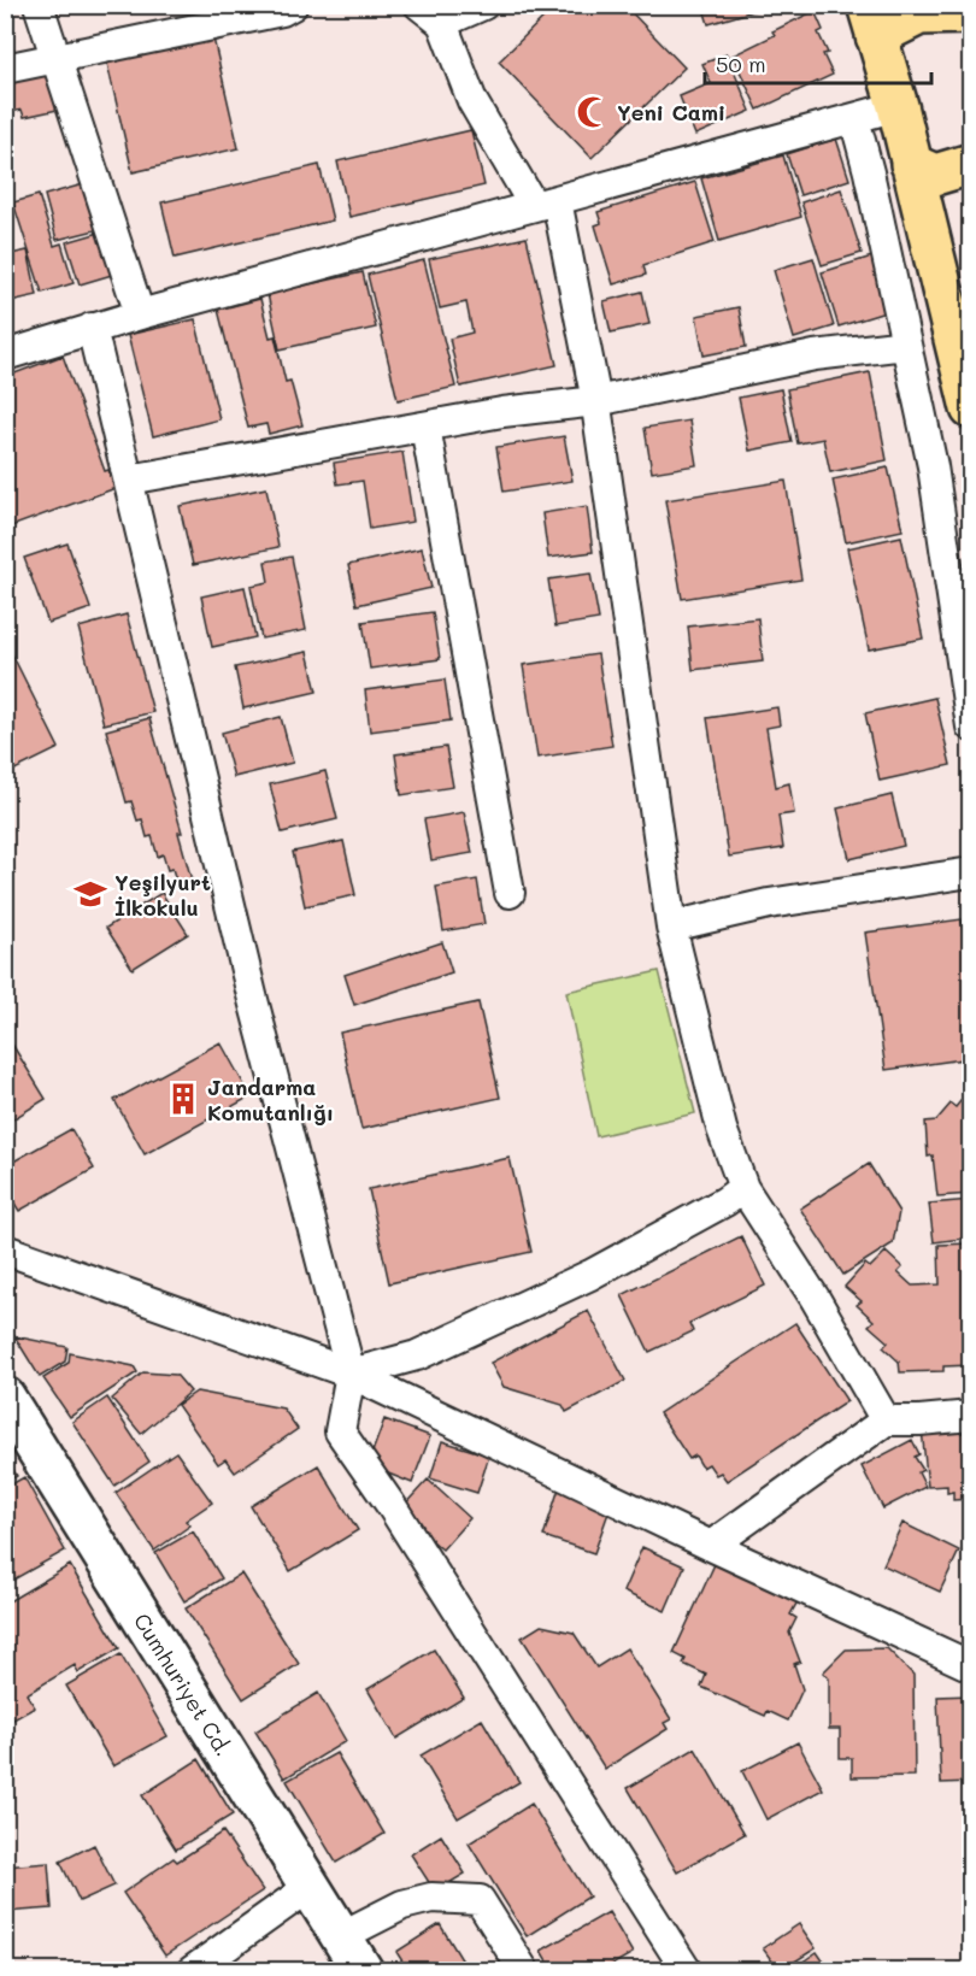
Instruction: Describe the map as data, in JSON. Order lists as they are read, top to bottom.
{
  "streets": {
    "main road": ["Cumhuriyet Cd."]
  },
  "places": {
    "mosque": ["Yeni Cami"],
    "school or university": ["Yeşilyurt İlkokulu"],
    "building": ["Jandarma Komutanlığı"]
  },
  "scale_bar": "50 m"
}
